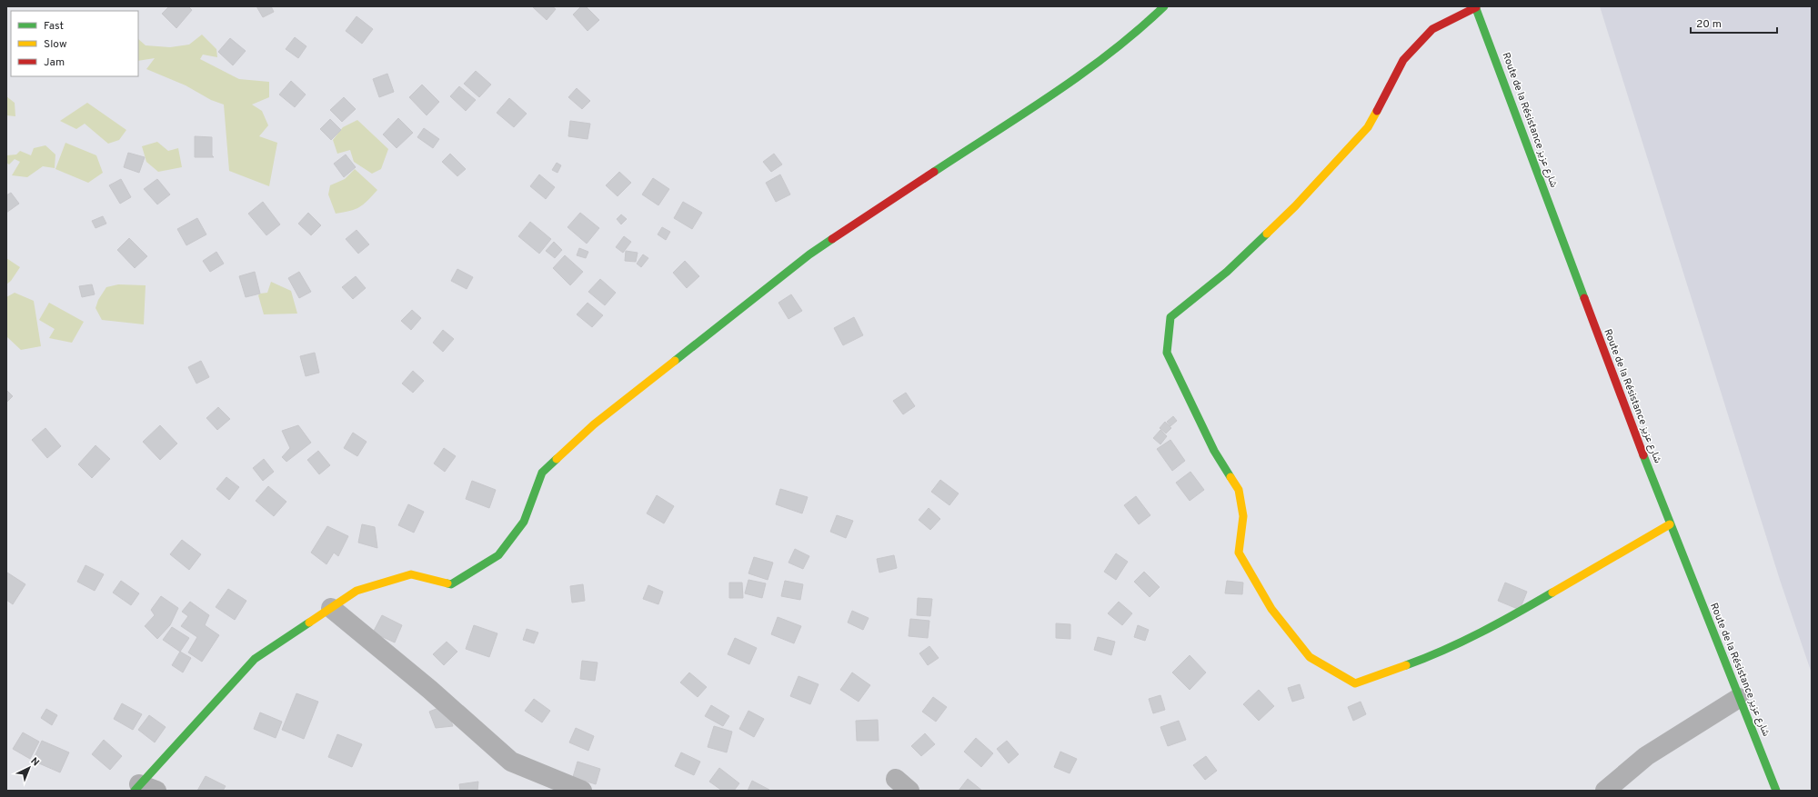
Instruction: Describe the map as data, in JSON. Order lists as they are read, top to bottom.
{
  "streets": {
    "street": ["Route de la Résistance شارع عزيز"]
  },
  "legend": ["Fast", "Slow", "Jam"],
  "scale_bar": "20 m",
  "north": "top right"
}
